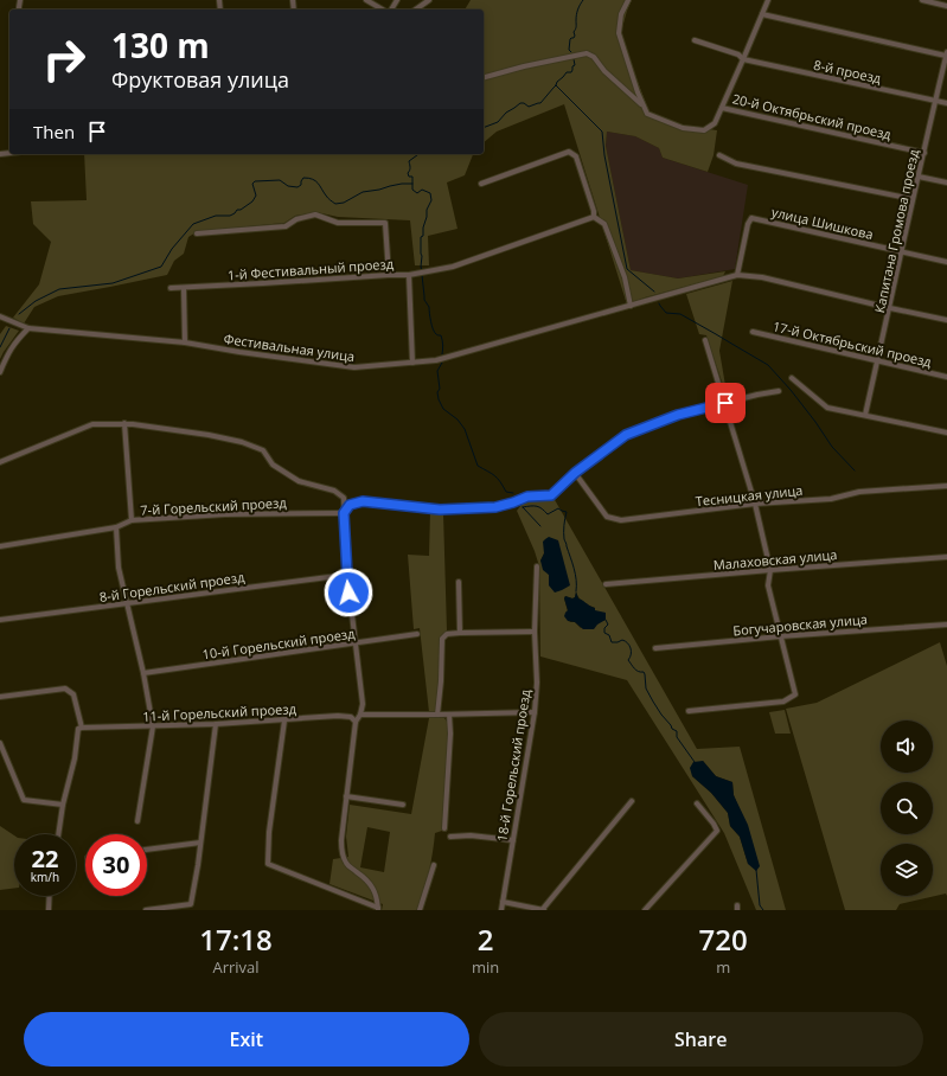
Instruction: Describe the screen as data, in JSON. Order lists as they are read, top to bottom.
{
  "streets": {
    "street": [
      "8-й проезд",
      "20-й Октябрьский проезд",
      "улица Шишкова",
      "Капитана Громова проезд",
      "1-й Фестивальный проезд",
      "17-й Октябрьский проезд",
      "Фестивальная улица",
      "Тесницкая улица",
      "7-й Горельский проезд",
      "Малаховская улица",
      "8-й Горельский проезд",
      "Богучаровская улица",
      "10-й Горельский проезд",
      "11-й Горельский проезд",
      "18-й Горельский проезд"
    ]
  },
  "crossings": [
    ["8-й проезд", "Капитана Громова проезд"],
    ["20-й Октябрьский проезд", "Капитана Громова проезд"],
    ["улица Шишкова", "Капитана Громова проезд"],
    ["улица Шишкова", "Фестивальная улица"],
    ["Капитана Громова проезд", "17-й Октябрьский проезд"],
    ["1-й Фестивальный проезд", "Фестивальная улица"]
  ],
  "page": {
    "turn": ["130 m", "Фруктовая улица"],
    "then": "Then",
    "speed": "22 km/h",
    "limit": "30",
    "eta": [
      "17:18",
      "Arrival",
      "2",
      "min",
      "720",
      "m"
    ],
    "buttons": ["Exit", "Share"]
  }
}
